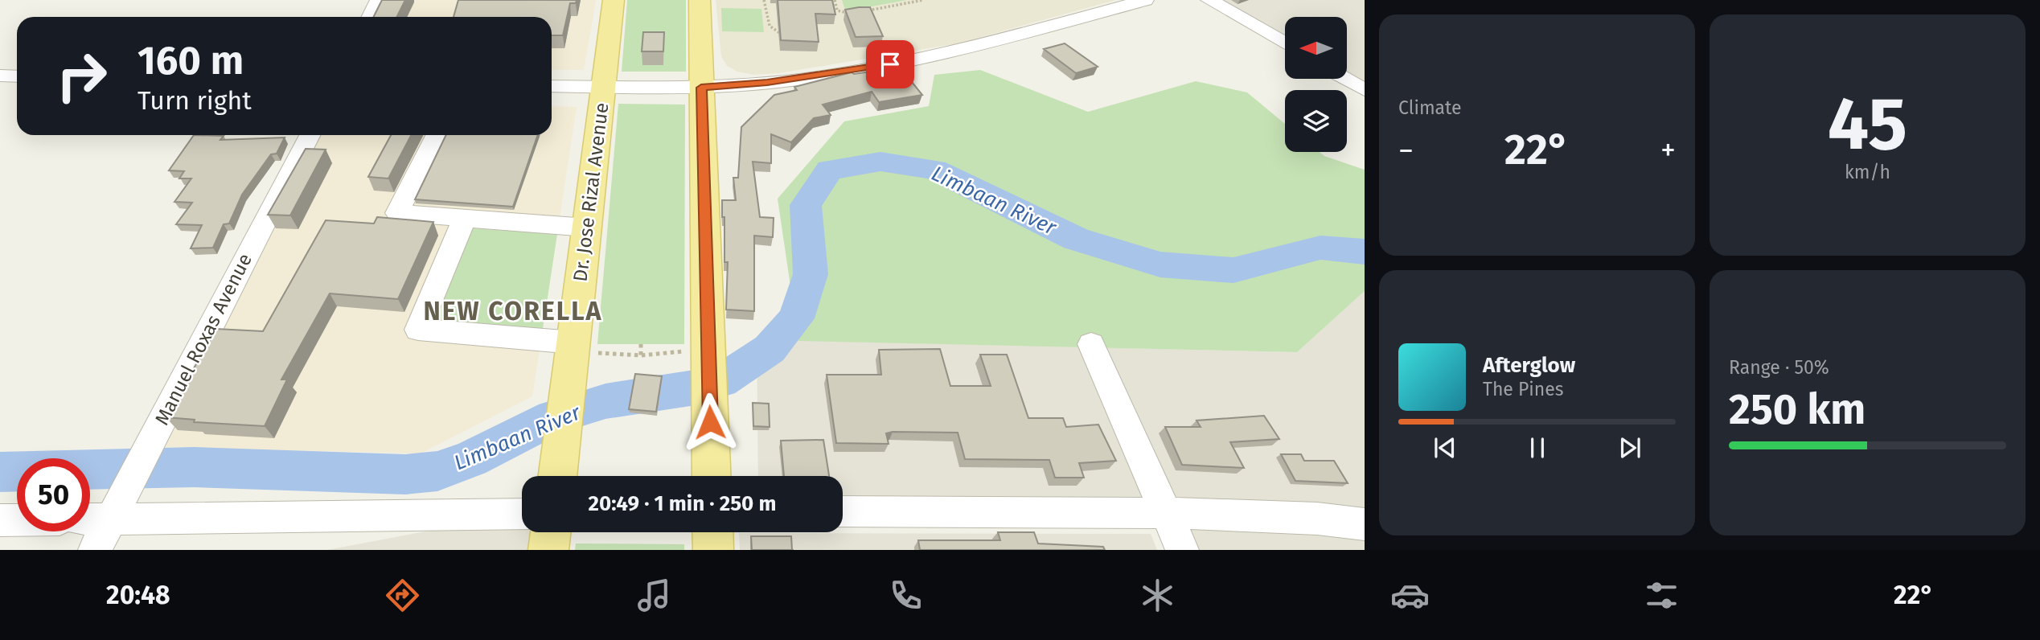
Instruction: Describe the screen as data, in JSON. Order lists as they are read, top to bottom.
{
  "streets": {
    "main road": ["Dr. Jose Rizal Avenue"],
    "street": ["Manuel Roxas Avenue"]
  },
  "districts": ["NEW CORELLA"],
  "water": ["Limbaan River"],
  "north": "left",
  "page": {
    "tile": [
      "Climate",
      ["45", "km/h"],
      ["Range · 50%", "250 km"]
    ],
    "turn": ["160 m", "Turn right"],
    "heat": ["−", "22°", "+"],
    "song": ["Afterglow", "The Pines"],
    "limit": "50",
    "trip": "20:49 · 1 min · 250 m",
    "tabs": ["20:48", "22°"]
  }
}
